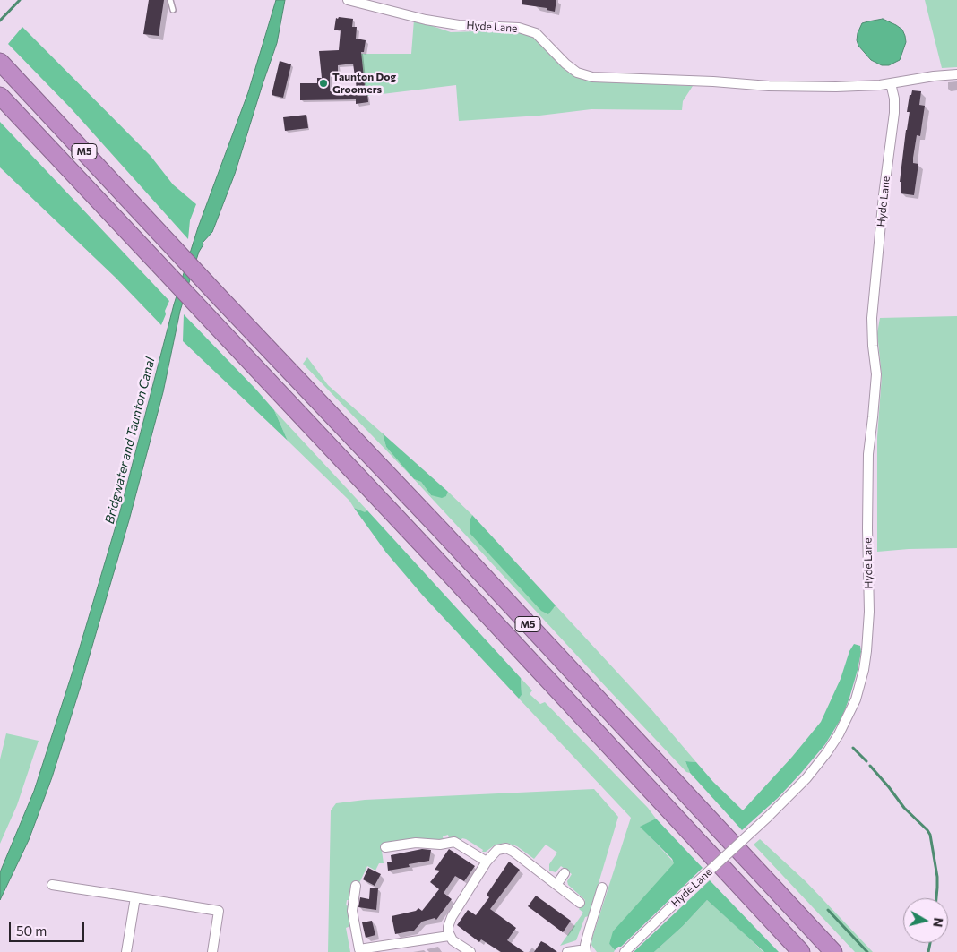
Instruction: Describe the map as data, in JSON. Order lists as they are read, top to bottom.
{
  "streets": {
    "highway": ["M5"],
    "street": ["Hyde Lane"]
  },
  "water": ["Bridgwater and Taunton Canal"],
  "places": ["Taunton Dog Groomers"],
  "scale_bar": "50 m",
  "north": "right"
}
